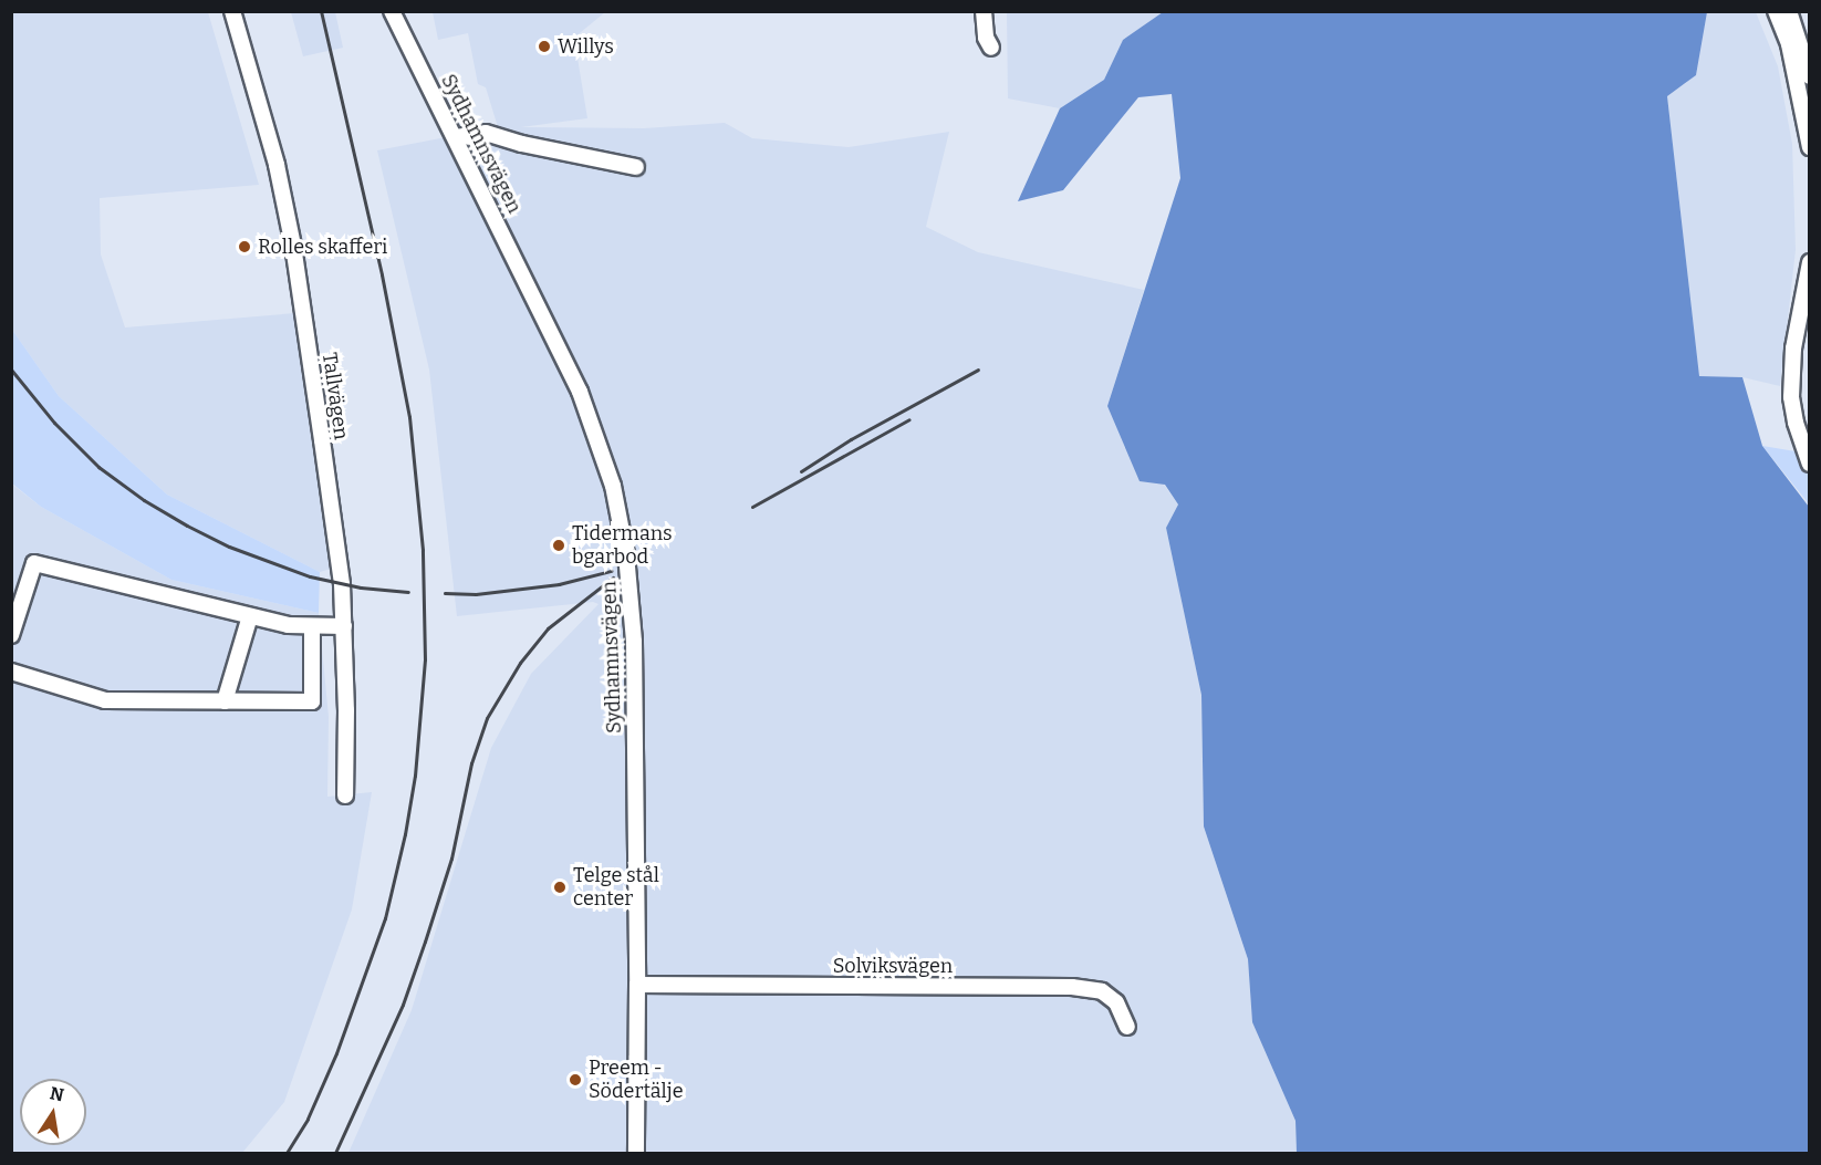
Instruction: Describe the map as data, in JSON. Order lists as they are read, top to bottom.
{
  "streets": {
    "street": ["Sydhamnsvägen", "Tallvägen", "Solviksvägen"]
  },
  "crossings": [
    ["Sydhamnsvägen", "Solviksvägen"]
  ],
  "places": [
    "Willys",
    "Rolles skafferi",
    "Tidermans bgarbod",
    "Telge stål center",
    "Preem - Södertälje"
  ],
  "north": "top"
}
